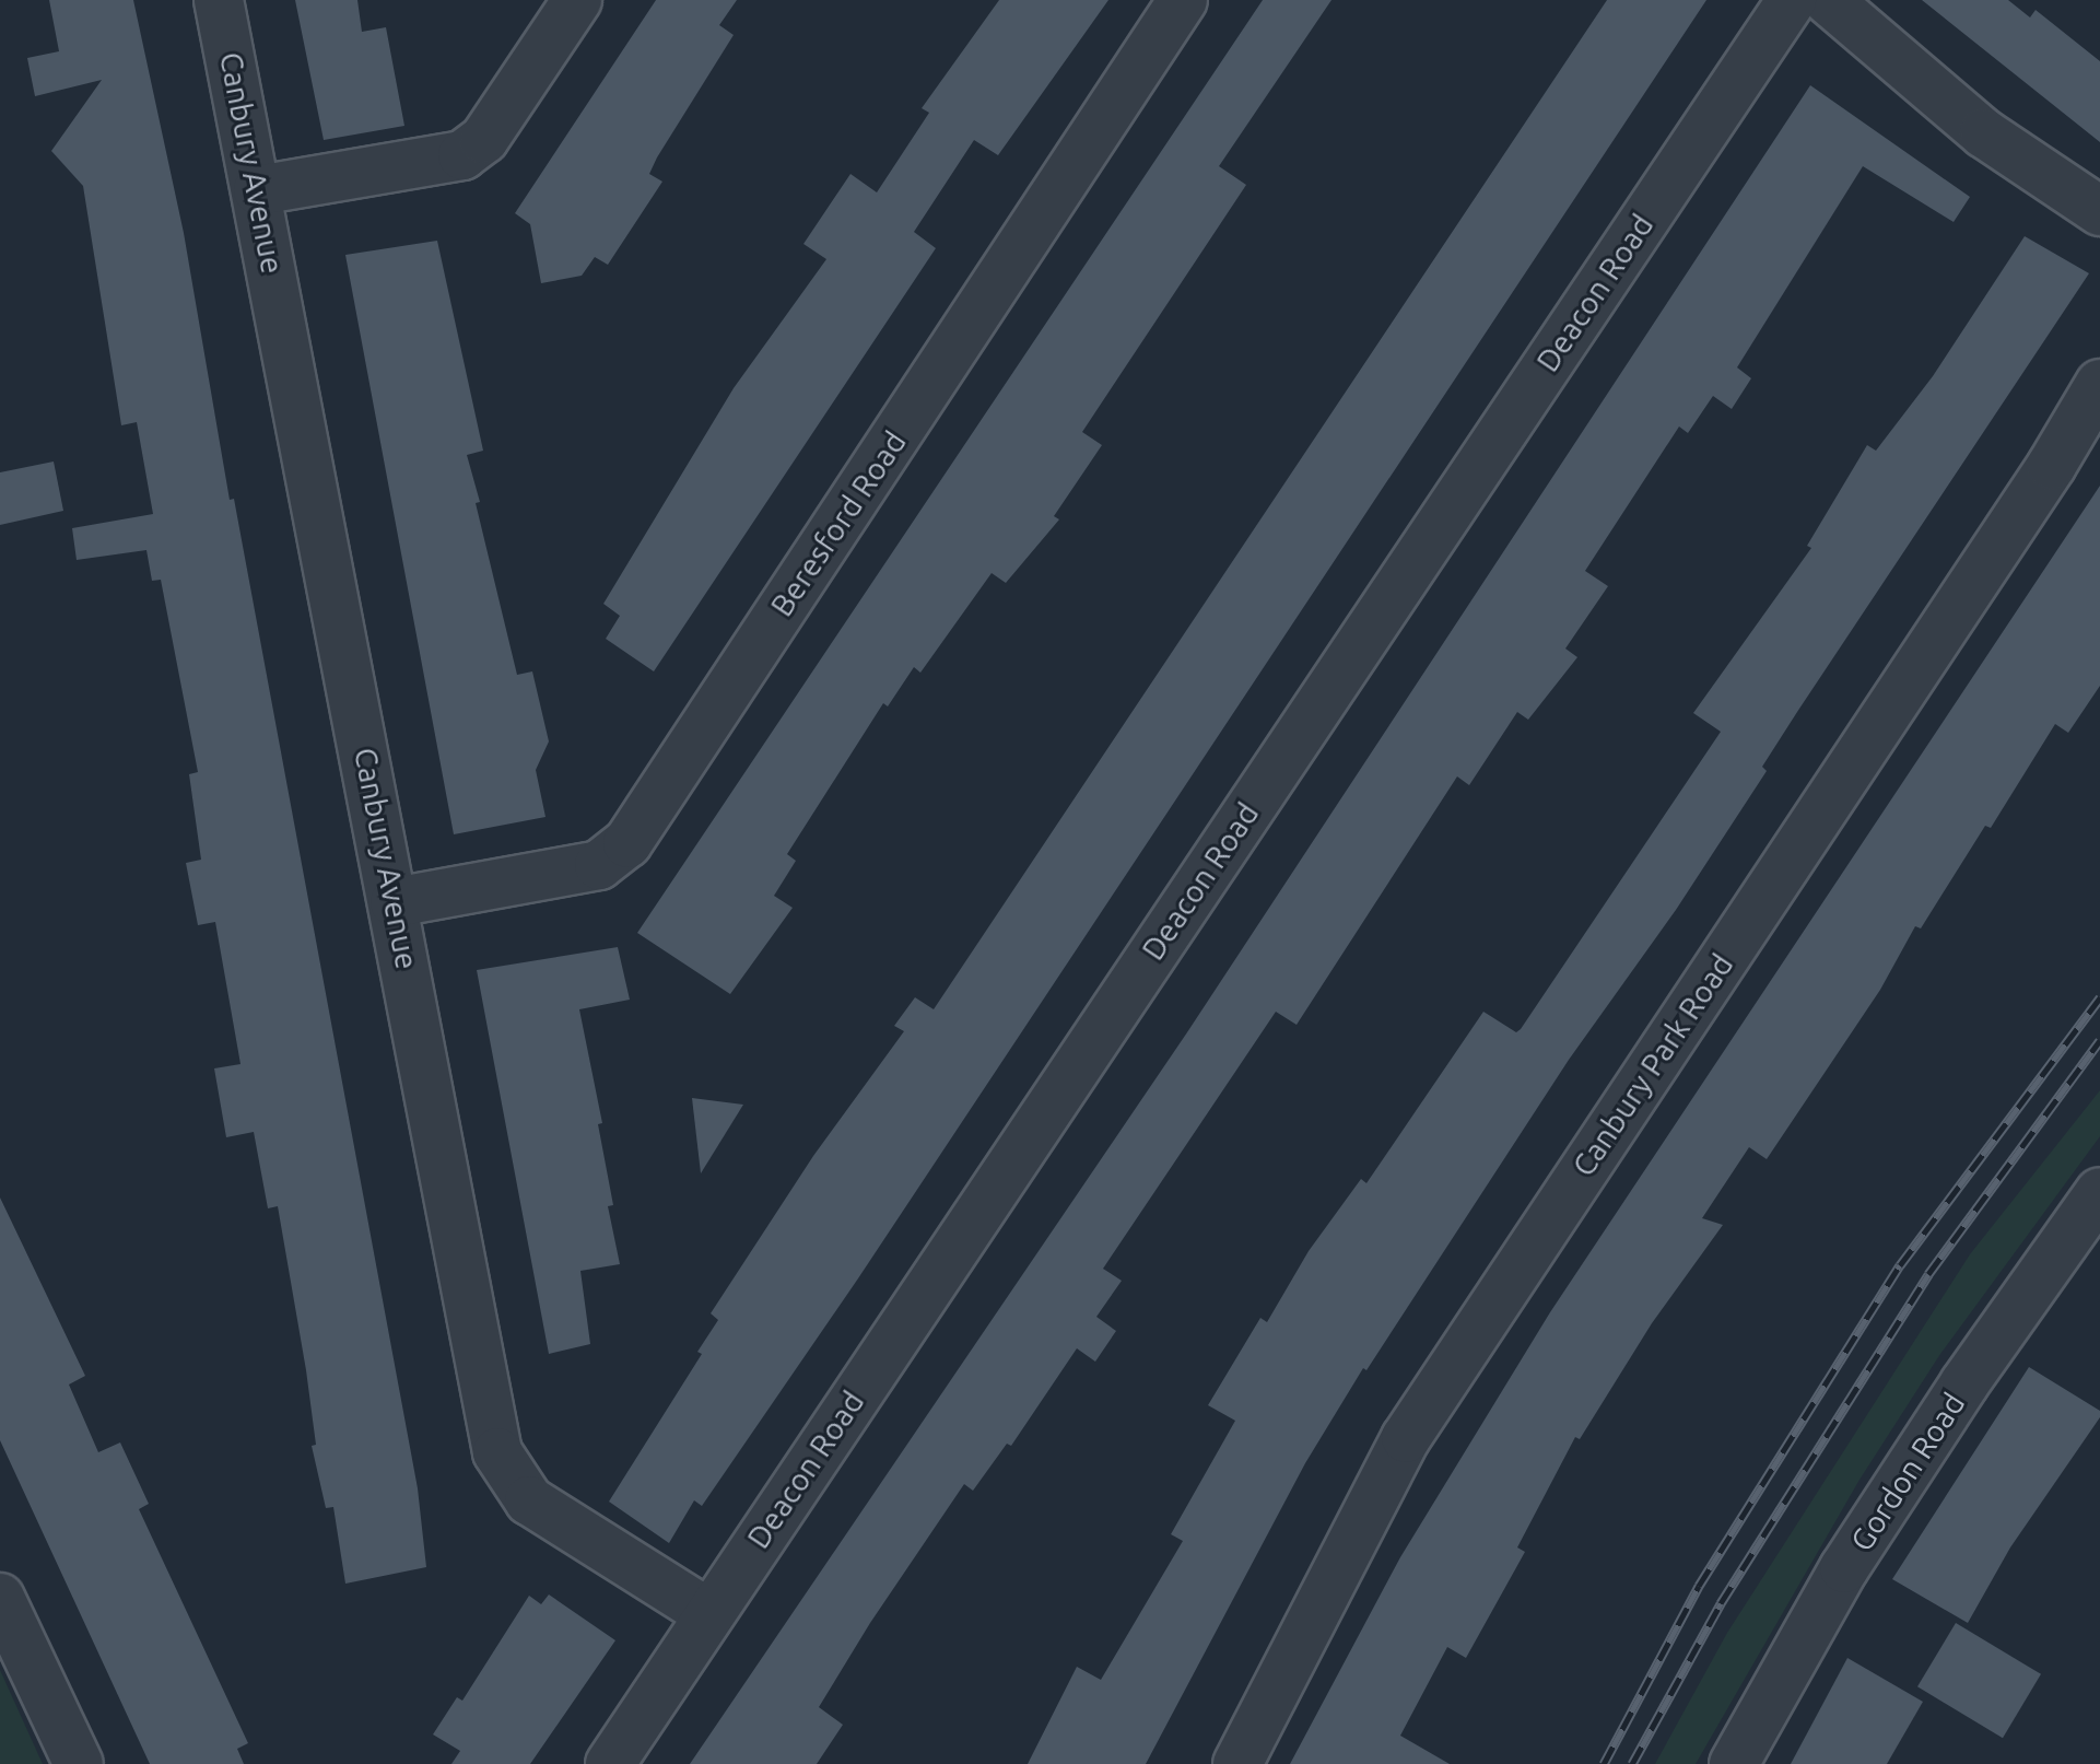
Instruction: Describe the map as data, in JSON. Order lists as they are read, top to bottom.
{
  "streets": {
    "street": [
      "Canbury Avenue",
      "Deacon Road",
      "Beresford Road",
      "Canbury Park Road",
      "Gordon Road"
    ]
  },
  "crossings": [
    ["Canbury Avenue", "Deacon Road"],
    ["Canbury Avenue", "Beresford Road"]
  ]
}
